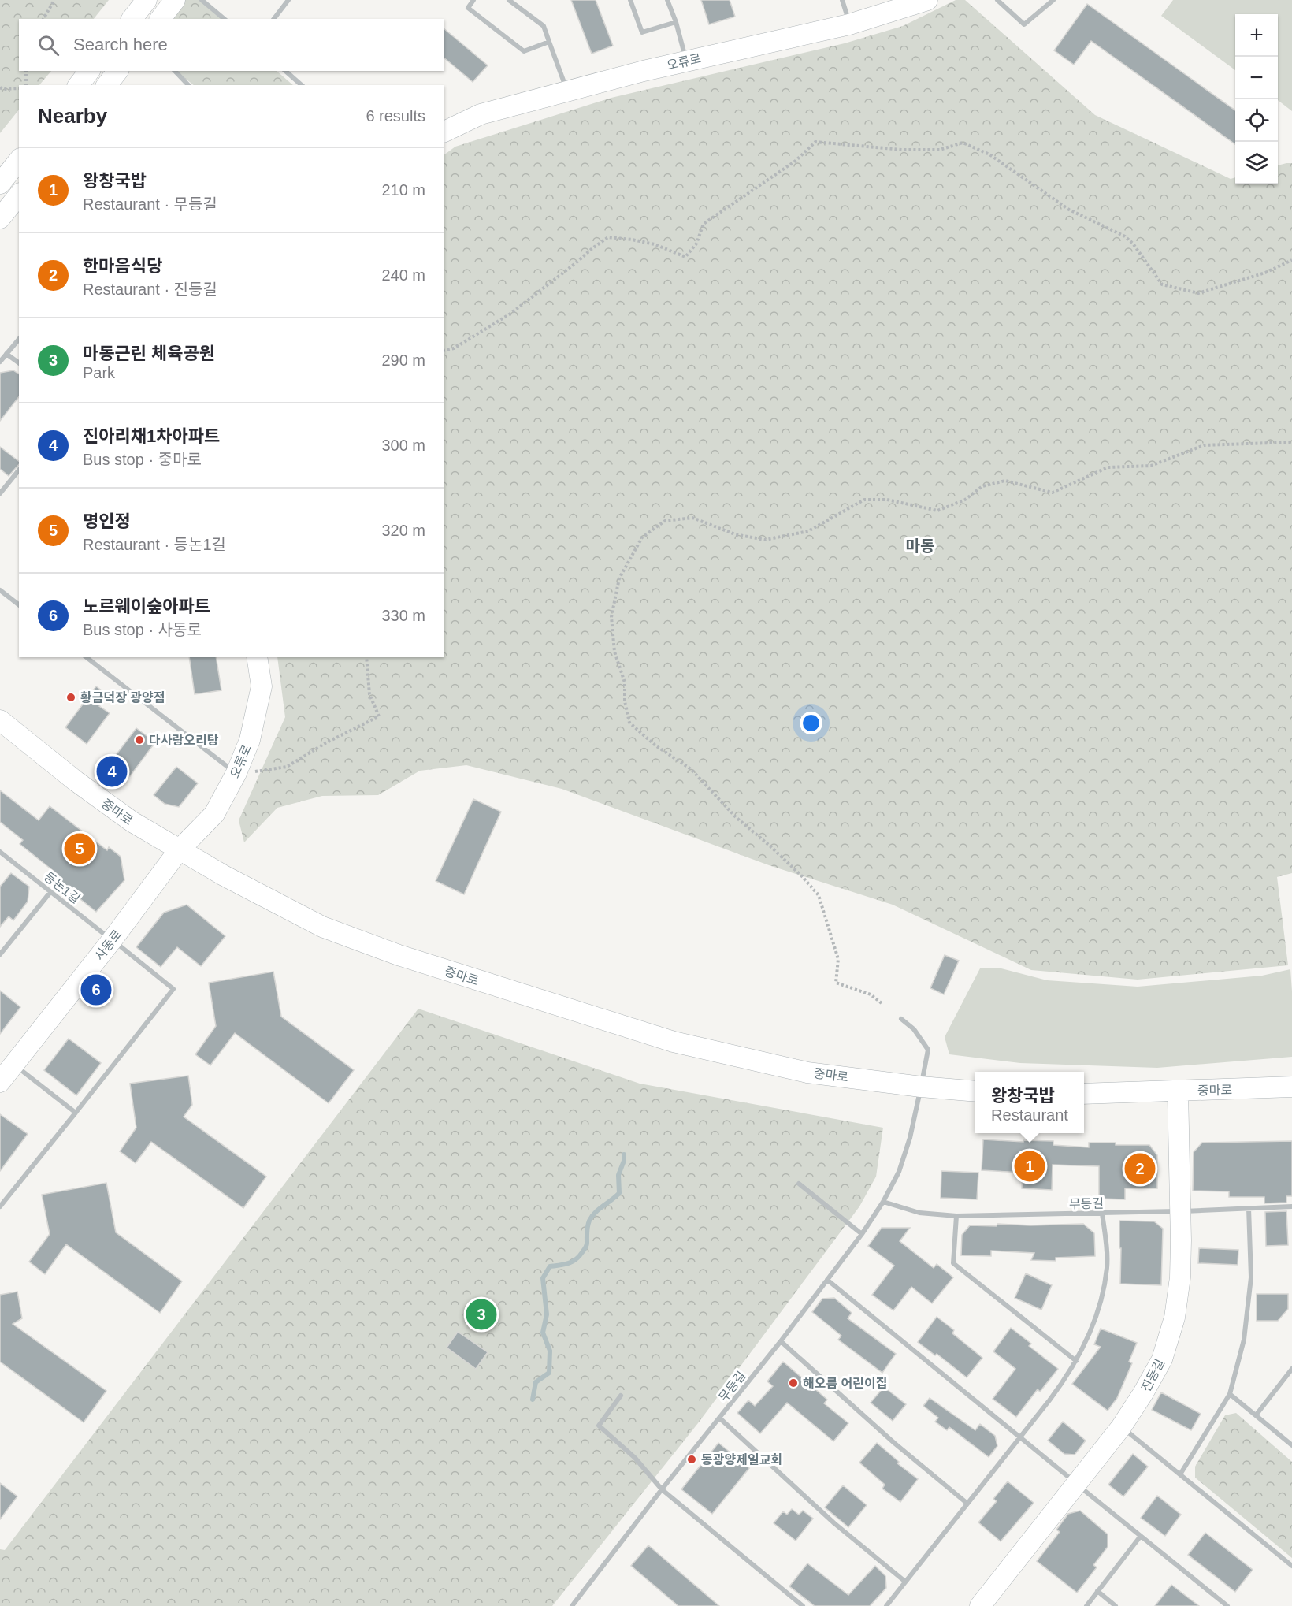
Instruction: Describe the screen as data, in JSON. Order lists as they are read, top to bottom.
{
  "streets": {
    "street": [
      "오류로",
      "중마로",
      "등논1길",
      "사동로",
      "무등길",
      "진등길"
    ]
  },
  "crossings": [
    ["오류로", "중마로"],
    ["오류로", "사동로"],
    ["중마로", "사동로"],
    ["중마로", "무등길"],
    ["중마로", "진등길"],
    ["등논1길", "사동로"],
    ["무등길", "진등길"]
  ],
  "districts": ["마동"],
  "places": [
    "황금덕장 광양점",
    "다사랑오리탕",
    "해오름 어린이집",
    "동광양제일교회"
  ],
  "page": {
    "map_buttons": ["+", "−"],
    "search": "Search here",
    "heading": ["Nearby", "6 results"],
    "list": [
      {
        "mark": "1",
        "name": "왕창국밥",
        "note": "Restaurant · 무등길",
        "value": "210 m"
      },
      {
        "mark": "2",
        "name": "한마음식당",
        "note": "Restaurant · 진등길",
        "value": "240 m"
      },
      {
        "mark": "3",
        "name": "마동근린 체육공원",
        "note": "Park",
        "value": "290 m"
      },
      {
        "mark": "4",
        "name": "진아리채1차아파트",
        "note": "Bus stop · 중마로",
        "value": "300 m"
      },
      {
        "mark": "5",
        "name": "명인정",
        "note": "Restaurant · 등논1길",
        "value": "320 m"
      },
      {
        "mark": "6",
        "name": "노르웨이숲아파트",
        "note": "Bus stop · 사동로",
        "value": "330 m"
      }
    ],
    "pins": [
      "4",
      "5",
      "6",
      "1",
      "2",
      "3"
    ],
    "popup": ["왕창국밥", "Restaurant"]
  }
}
